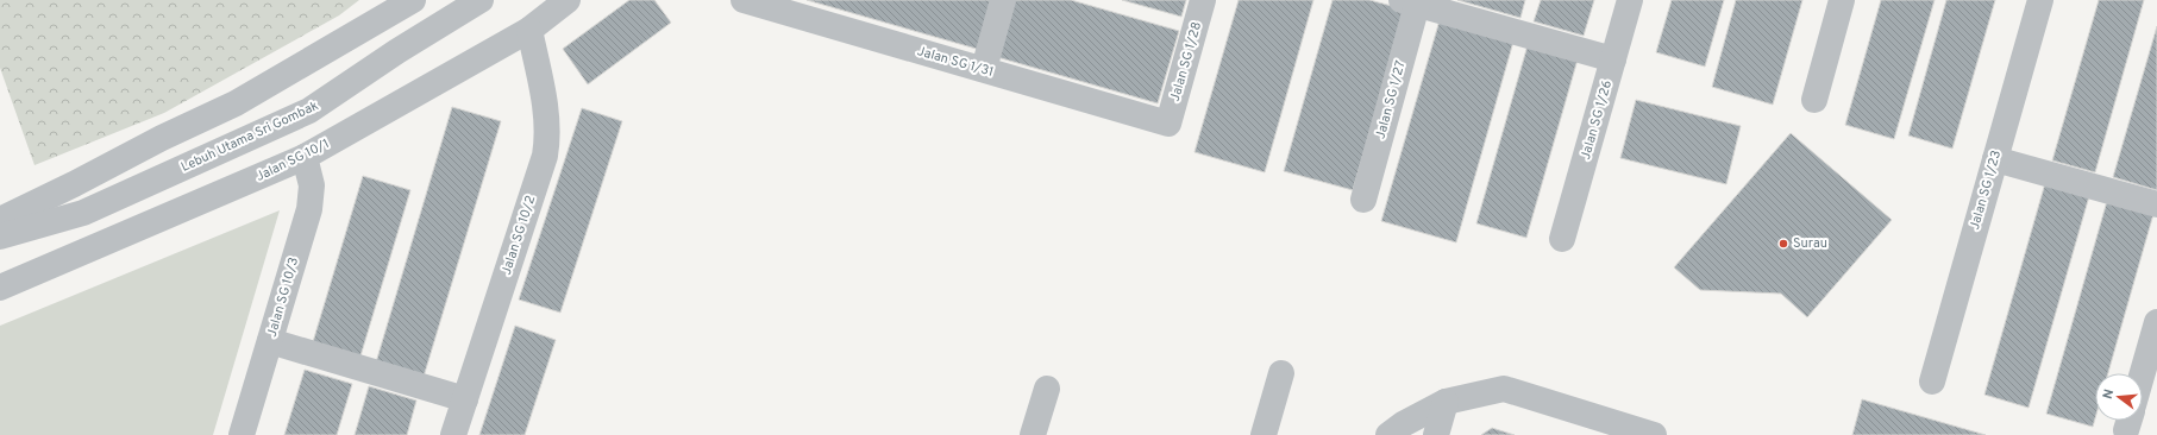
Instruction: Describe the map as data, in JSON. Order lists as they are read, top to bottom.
{
  "streets": {
    "street": [
      "Jalan SG 1/31",
      "Jalan SG 1/28",
      "Jalan SG 1/27",
      "Jalan SG 1/26",
      "Lebuh Utama Sri Gombak",
      "Jalan SG 10/1",
      "Jalan SG 1/23",
      "Jalan SG 10/2",
      "Jalan SG 10/3"
    ]
  },
  "crossings": [
    ["Jalan SG 1/31", "Jalan SG 1/28"],
    ["Jalan SG 10/1", "Jalan SG 10/2"],
    ["Jalan SG 10/1", "Jalan SG 10/3"]
  ],
  "places": ["Surau"],
  "north": "left"
}
